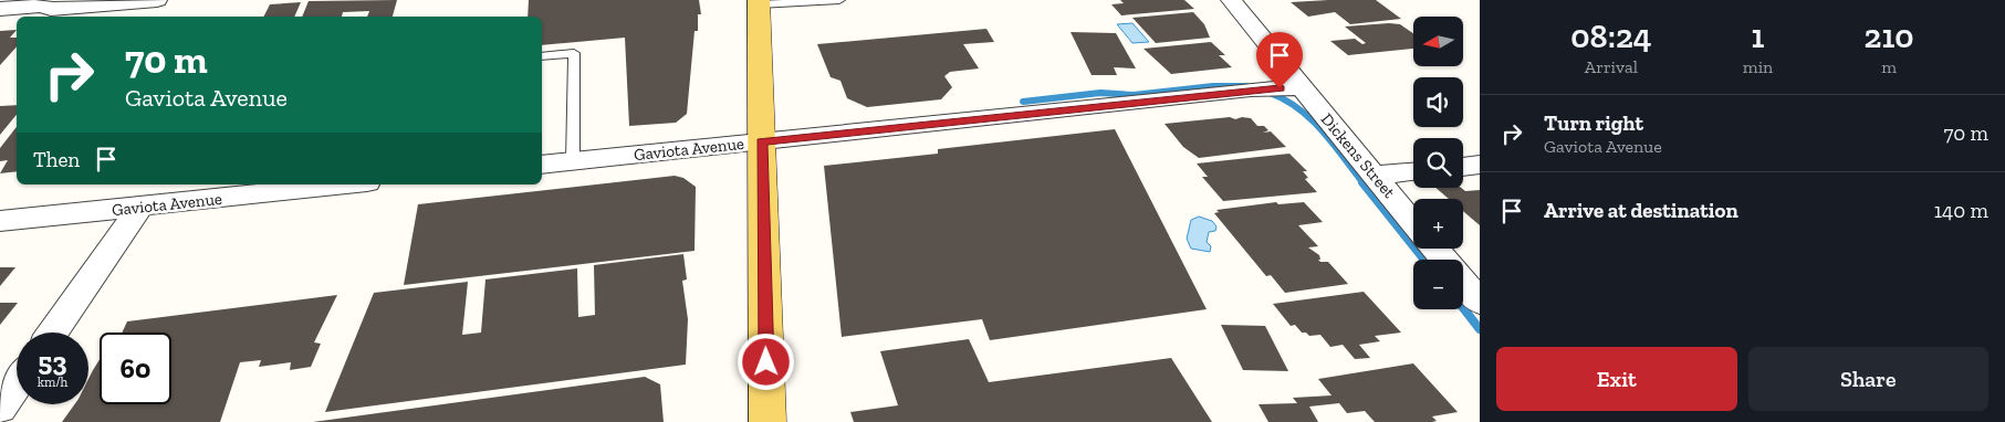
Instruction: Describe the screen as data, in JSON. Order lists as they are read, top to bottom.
{
  "streets": {
    "street": ["Gaviota Avenue", "Dickens Street"]
  },
  "crossings": [
    ["Gaviota Avenue", "Dickens Street"]
  ],
  "north": "left",
  "page": {
    "eta": [
      "08:24",
      "Arrival",
      "1",
      "min",
      "210",
      "m"
    ],
    "map_buttons": ["+", "−"],
    "turn": ["70 m", "Gaviota Avenue"],
    "list": [
      {
        "name": "Turn right",
        "note": "Gaviota Avenue",
        "value": "70 m"
      },
      {
        "name": "Arrive at destination",
        "value": "140 m"
      }
    ],
    "then": "Then",
    "speed": "53 km/h",
    "limit": "60",
    "buttons": ["Exit", "Share"]
  }
}
